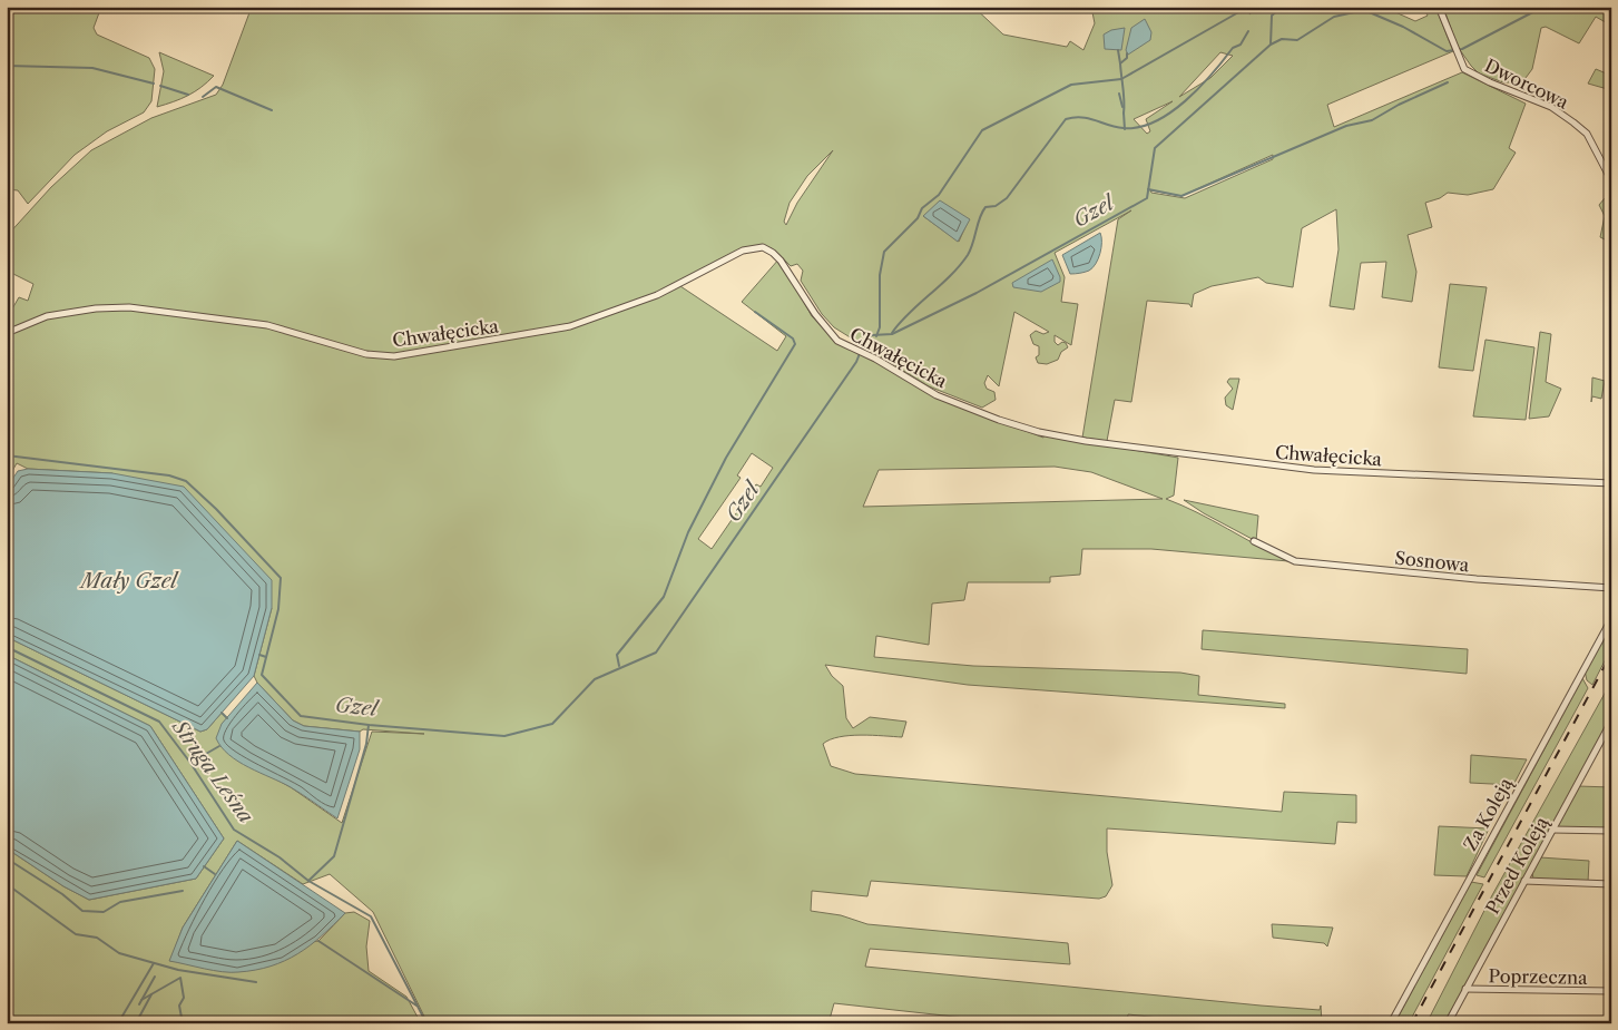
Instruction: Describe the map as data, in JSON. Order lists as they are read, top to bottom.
{
  "streets": {
    "street": [
      "Dworcowa",
      "Chwałęcicka",
      "Sosnowa",
      "Za Koleją",
      "Przed Koleją",
      "Poprzeczna"
    ]
  },
  "crossings": [
    ["Przed Koleją", "Poprzeczna"]
  ],
  "water": ["Gzel", "Mały Gzel", "Struga Leśna"]
}
